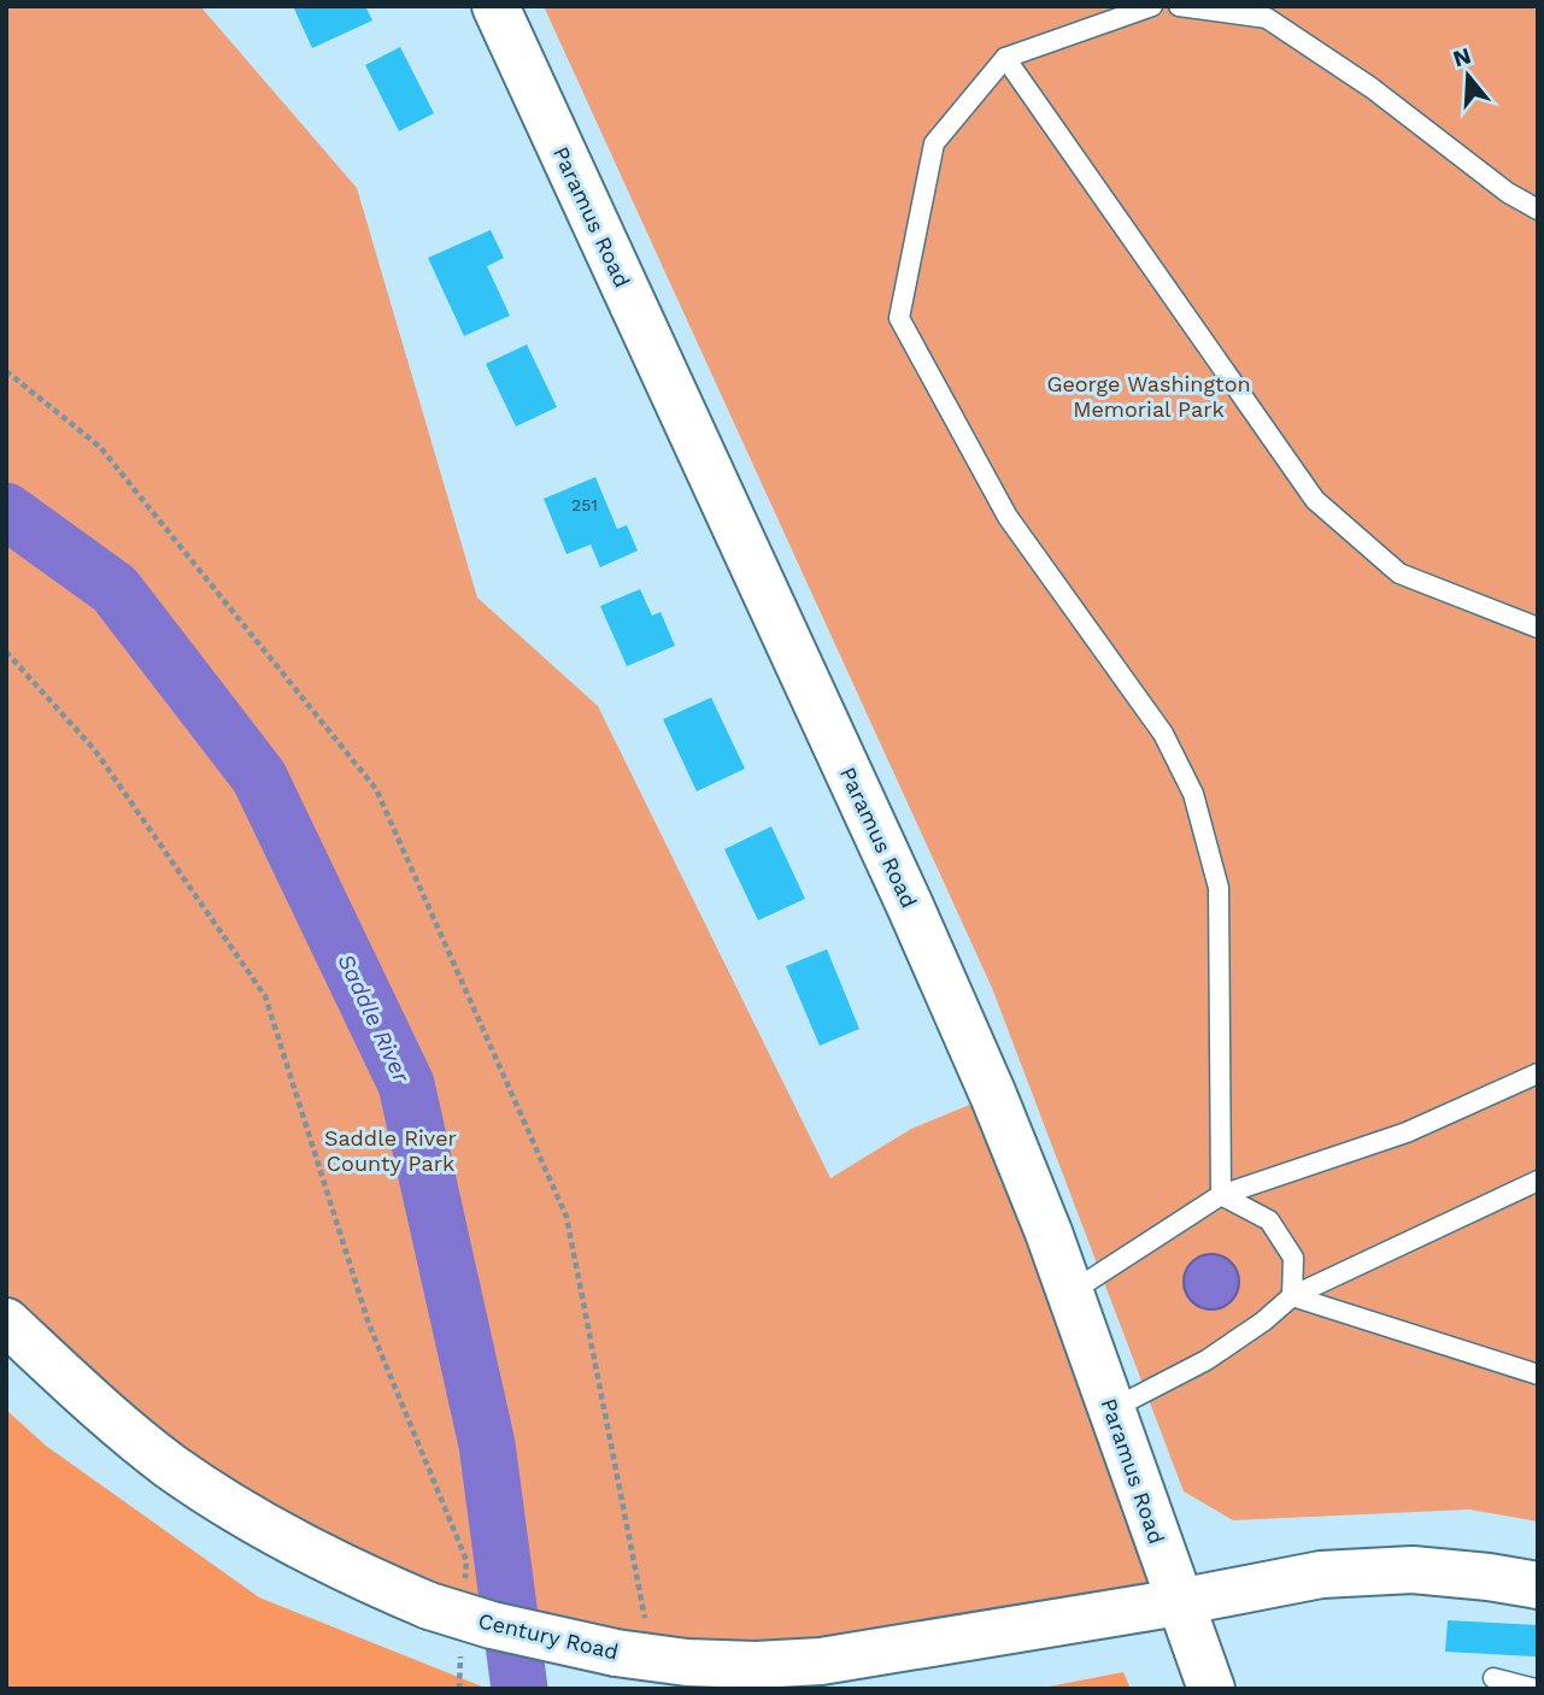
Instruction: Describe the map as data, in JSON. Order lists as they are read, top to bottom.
{
  "streets": {
    "main road": ["Paramus Road", "Century Road"]
  },
  "crossings": [
    ["Paramus Road", "Century Road"]
  ],
  "water": ["Saddle River"],
  "parks": ["George Washington Memorial Park", "Saddle River County Park"],
  "house_numbers": ["251"],
  "north": "top"
}
